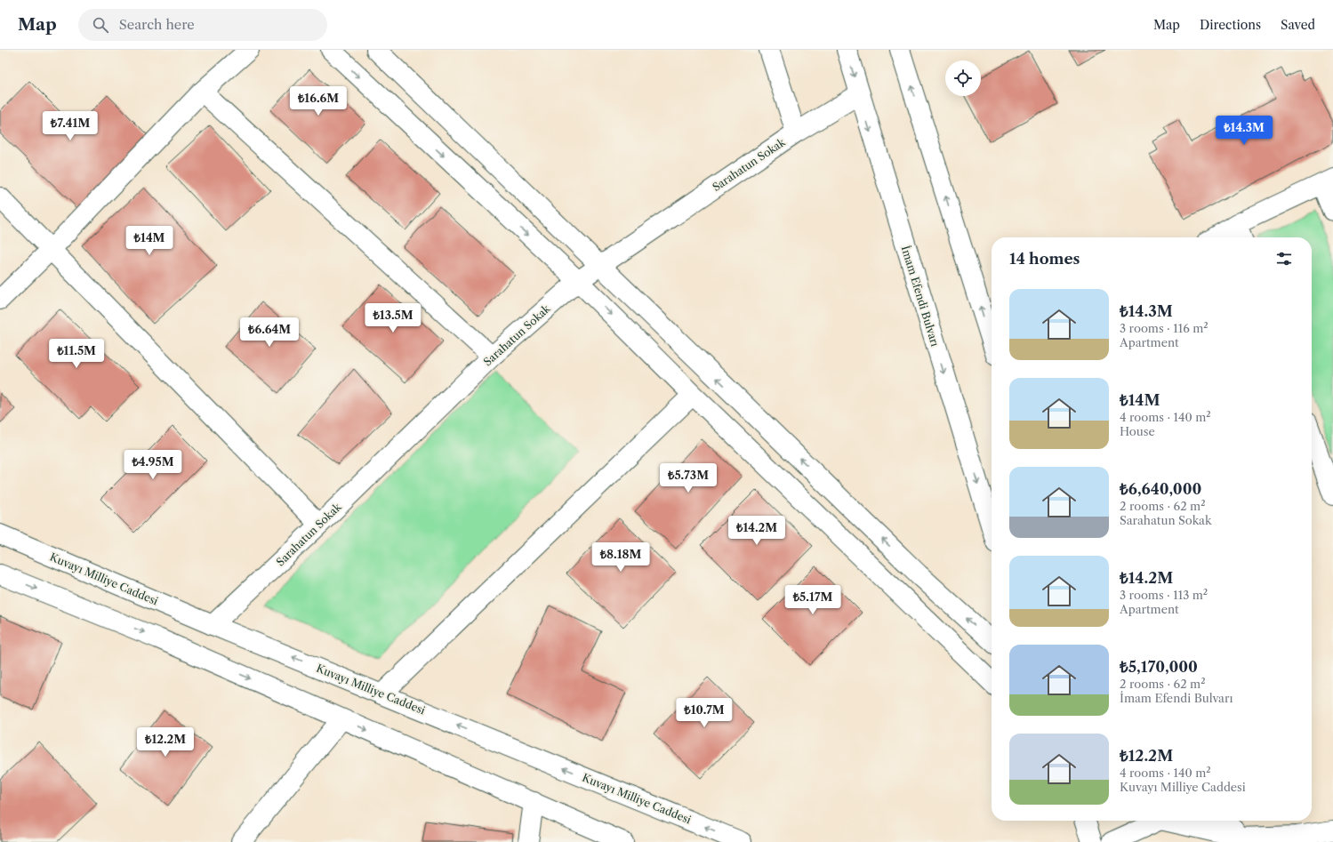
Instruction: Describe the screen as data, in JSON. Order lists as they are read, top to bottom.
{
  "streets": {
    "street": ["Sarahatun Sokak", "İmam Efendi Bulvarı", "Kuvayı Milliye Caddesi"]
  },
  "crossings": [
    ["Sarahatun Sokak", "İmam Efendi Bulvarı"],
    ["Sarahatun Sokak", "Kuvayı Milliye Caddesi"]
  ],
  "page": {
    "header": "Map",
    "search": "Search here",
    "nav": ["Map", "Directions", "Saved"],
    "price": [
      "₺16.6M",
      "₺7.41M",
      "₺14.3M",
      "₺14M",
      "₺13.5M",
      "₺6.64M",
      "₺11.5M",
      "₺4.95M",
      "₺5.73M",
      "₺14.2M",
      "₺8.18M",
      "₺5.17M",
      "₺10.7M",
      "₺12.2M"
    ],
    "heading": "14 homes",
    "list": [
      {
        "name": "₺14.3M",
        "note": "3 rooms · 116 m² · Apartment"
      },
      {
        "name": "₺14M",
        "note": "4 rooms · 140 m² · House"
      },
      {
        "name": "₺6,640,000",
        "note": "2 rooms · 62 m² · Sarahatun Sokak"
      },
      {
        "name": "₺14.2M",
        "note": "3 rooms · 113 m² · Apartment"
      },
      {
        "name": "₺5,170,000",
        "note": "2 rooms · 62 m² · İmam Efendi Bulvarı"
      },
      {
        "name": "₺12.2M",
        "note": "4 rooms · 140 m² · Kuvayı Milliye Caddesi"
      }
    ]
  }
}
